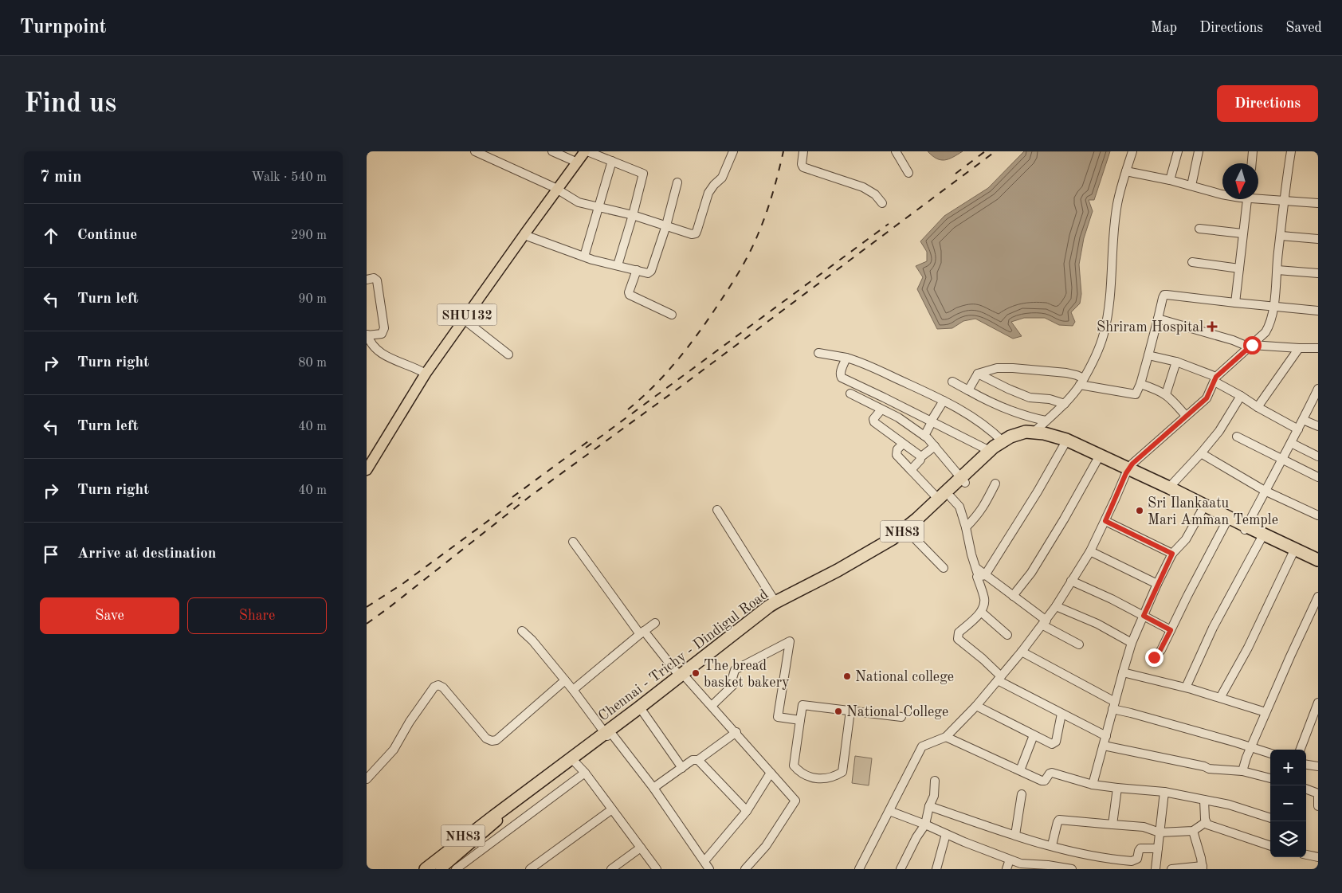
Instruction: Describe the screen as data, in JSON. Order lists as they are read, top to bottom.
{
  "streets": {
    "highway": ["NH83", "Chennai - Trichy - Dindigul Road"],
    "main road": ["SHU132"]
  },
  "crossings": [
    ["NH83", "Chennai - Trichy - Dindigul Road"]
  ],
  "places": {
    "health": ["Shriram Hospital"],
    "other": [
      "Sri Ilankaatu Mari Amman Temple",
      "The bread basket bakery",
      "National college",
      "National College"
    ]
  },
  "north": "bottom",
  "page": {
    "header": "Turnpoint",
    "nav": ["Map", "Directions", "Saved"],
    "buttons": [
      "Directions",
      ["Save", "Share"]
    ],
    "title": "Find us",
    "heading": ["7 min", "Walk · 540 m"],
    "list": [
      ["Continue", "290 m"],
      ["Turn left", "90 m"],
      ["Turn right", "80 m"],
      ["Turn left", "40 m"],
      ["Turn right", "40 m"],
      "Arrive at destination"
    ],
    "map_buttons": ["+", "−"]
  }
}
